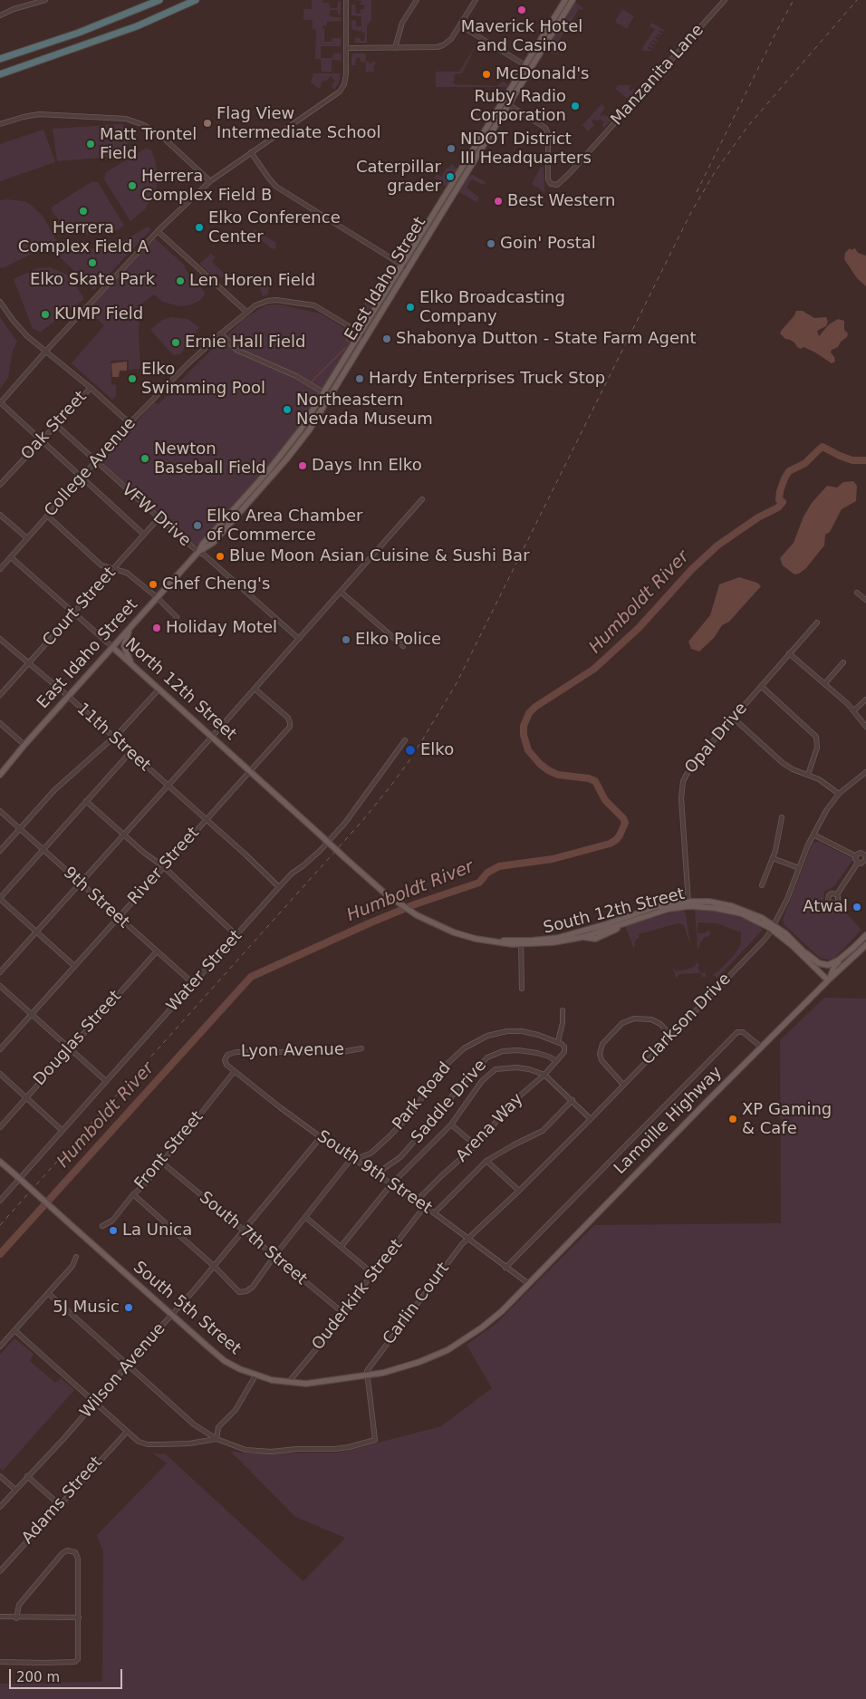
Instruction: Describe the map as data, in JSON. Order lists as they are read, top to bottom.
{
  "streets": {
    "main road": [
      "East Idaho Street",
      "North 12th Street",
      "South 12th Street",
      "Lamoille Highway",
      "South 5th Street"
    ],
    "street": [
      "Manzanita Lane",
      "Oak Street",
      "College Avenue",
      "VFW Drive",
      "Court Street",
      "11th Street",
      "Opal Drive",
      "River Street",
      "9th Street",
      "Water Street",
      "Clarkson Drive",
      "Douglas Street",
      "Lyon Avenue",
      "Park Road",
      "Saddle Drive",
      "Arena Way",
      "Front Street",
      "South 9th Street",
      "South 7th Street",
      "Ouderkirk Street",
      "Carlin Court",
      "Wilson Avenue",
      "Adams Street"
    ]
  },
  "crossings": [
    ["Manzanita Lane", "East Idaho Street"],
    ["East Idaho Street", "College Avenue"],
    ["East Idaho Street", "VFW Drive"],
    ["East Idaho Street", "North 12th Street"],
    ["East Idaho Street", "11th Street"],
    ["Oak Street", "VFW Drive"],
    ["College Avenue", "VFW Drive"],
    ["College Avenue", "North 12th Street"],
    ["VFW Drive", "Court Street"],
    ["Court Street", "North 12th Street"],
    ["Court Street", "11th Street"],
    ["North 12th Street", "River Street"],
    ["North 12th Street", "South 12th Street"],
    ["11th Street", "River Street"],
    ["11th Street", "Water Street"],
    ["Opal Drive", "South 12th Street"],
    ["River Street", "9th Street"],
    ["River Street", "South 12th Street"],
    ["9th Street", "Water Street"],
    ["9th Street", "Douglas Street"],
    ["South 12th Street", "Clarkson Drive"],
    ["South 12th Street", "Lamoille Highway"],
    ["Clarkson Drive", "South 9th Street"],
    ["Clarkson Drive", "Carlin Court"],
    ["Lyon Avenue", "South 9th Street"],
    ["Park Road", "South 9th Street"],
    ["Park Road", "South 7th Street"],
    ["Park Road", "Wilson Avenue"],
    ["Saddle Drive", "South 9th Street"],
    ["Lamoille Highway", "South 9th Street"],
    ["Lamoille Highway", "South 5th Street"],
    ["Arena Way", "South 9th Street"],
    ["Front Street", "South 9th Street"],
    ["Front Street", "South 7th Street"],
    ["South 9th Street", "Ouderkirk Street"],
    ["South 9th Street", "Carlin Court"],
    ["South 9th Street", "South 5th Street"],
    ["South 9th Street", "Wilson Avenue"],
    ["South 7th Street", "Ouderkirk Street"],
    ["South 7th Street", "Wilson Avenue"],
    ["Ouderkirk Street", "South 5th Street"],
    ["Carlin Court", "South 5th Street"],
    ["South 5th Street", "Wilson Avenue"]
  ],
  "water": ["Humboldt River"],
  "places": [
    "Maverick Hotel and Casino",
    "McDonald's",
    "Ruby Radio Corporation",
    "Flag View Intermediate School",
    "Matt Trontel Field",
    "NDOT District III Headquarters",
    "Caterpillar grader",
    "Herrera Complex Field B",
    "Best Western",
    "Herrera Complex Field A",
    "Elko Conference Center",
    "Goin' Postal",
    "Elko Skate Park",
    "Len Horen Field",
    "Elko Broadcasting Company",
    "KUMP Field",
    "Shabonya Dutton - State Farm Agent",
    "Ernie Hall Field",
    "Elko Swimming Pool",
    "Hardy Enterprises Truck Stop",
    "Northeastern Nevada Museum",
    "Newton Baseball Field",
    "Days Inn Elko",
    "Elko Area Chamber of Commerce",
    "Blue Moon Asian Cuisine & Sushi Bar",
    "Chef Cheng's",
    "Holiday Motel",
    "Elko Police",
    "Elko",
    "Atwal",
    "XP Gaming & Cafe",
    "La Unica",
    "5J Music"
  ],
  "scale_bar": "200 m"
}
